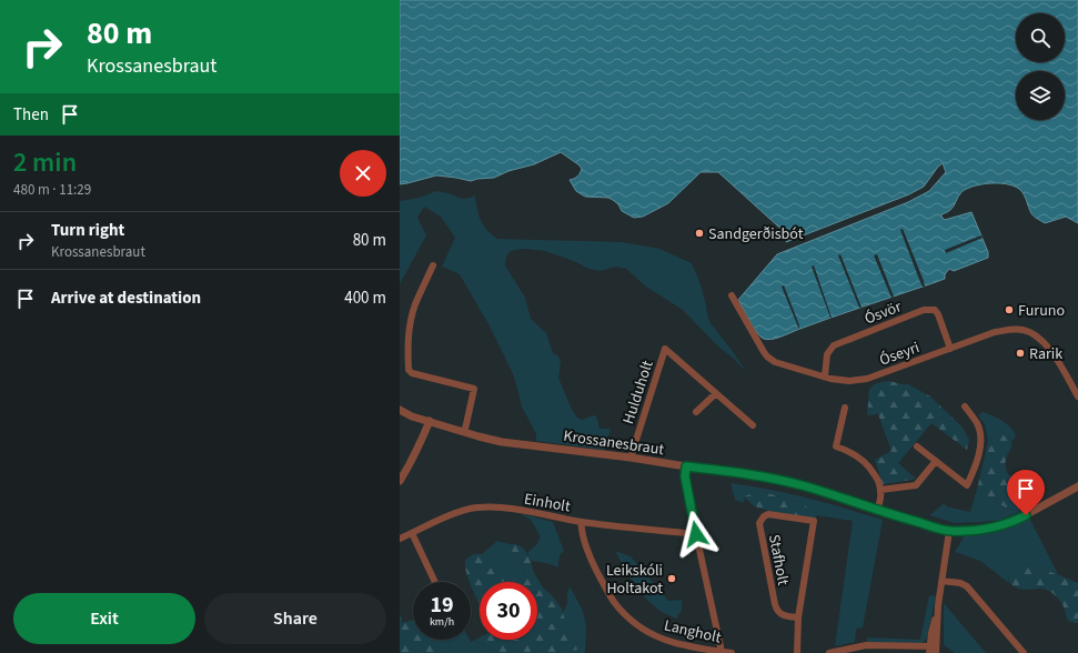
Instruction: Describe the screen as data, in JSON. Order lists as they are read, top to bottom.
{
  "streets": {
    "street": [
      "Ósvör",
      "Óseyri",
      "Hulduholt",
      "Krossanesbraut",
      "Einholt",
      "Stafholt",
      "Langholt"
    ]
  },
  "crossings": [
    ["Ósvör", "Óseyri"],
    ["Hulduholt", "Krossanesbraut"],
    ["Einholt", "Langholt"]
  ],
  "places": [
    "Sandgerðisbót",
    "Furuno",
    "Rarik",
    "Leikskóli Holtakot"
  ],
  "page": {
    "turn": ["80 m", "Krossanesbraut"],
    "then": "Then",
    "heading": ["2 min", "480 m · 11:29"],
    "list": [
      {
        "name": "Turn right",
        "note": "Krossanesbraut",
        "value": "80 m"
      },
      {
        "name": "Arrive at destination",
        "value": "400 m"
      }
    ],
    "speed": "19 km/h",
    "limit": "30",
    "buttons": ["Exit", "Share"]
  }
}
